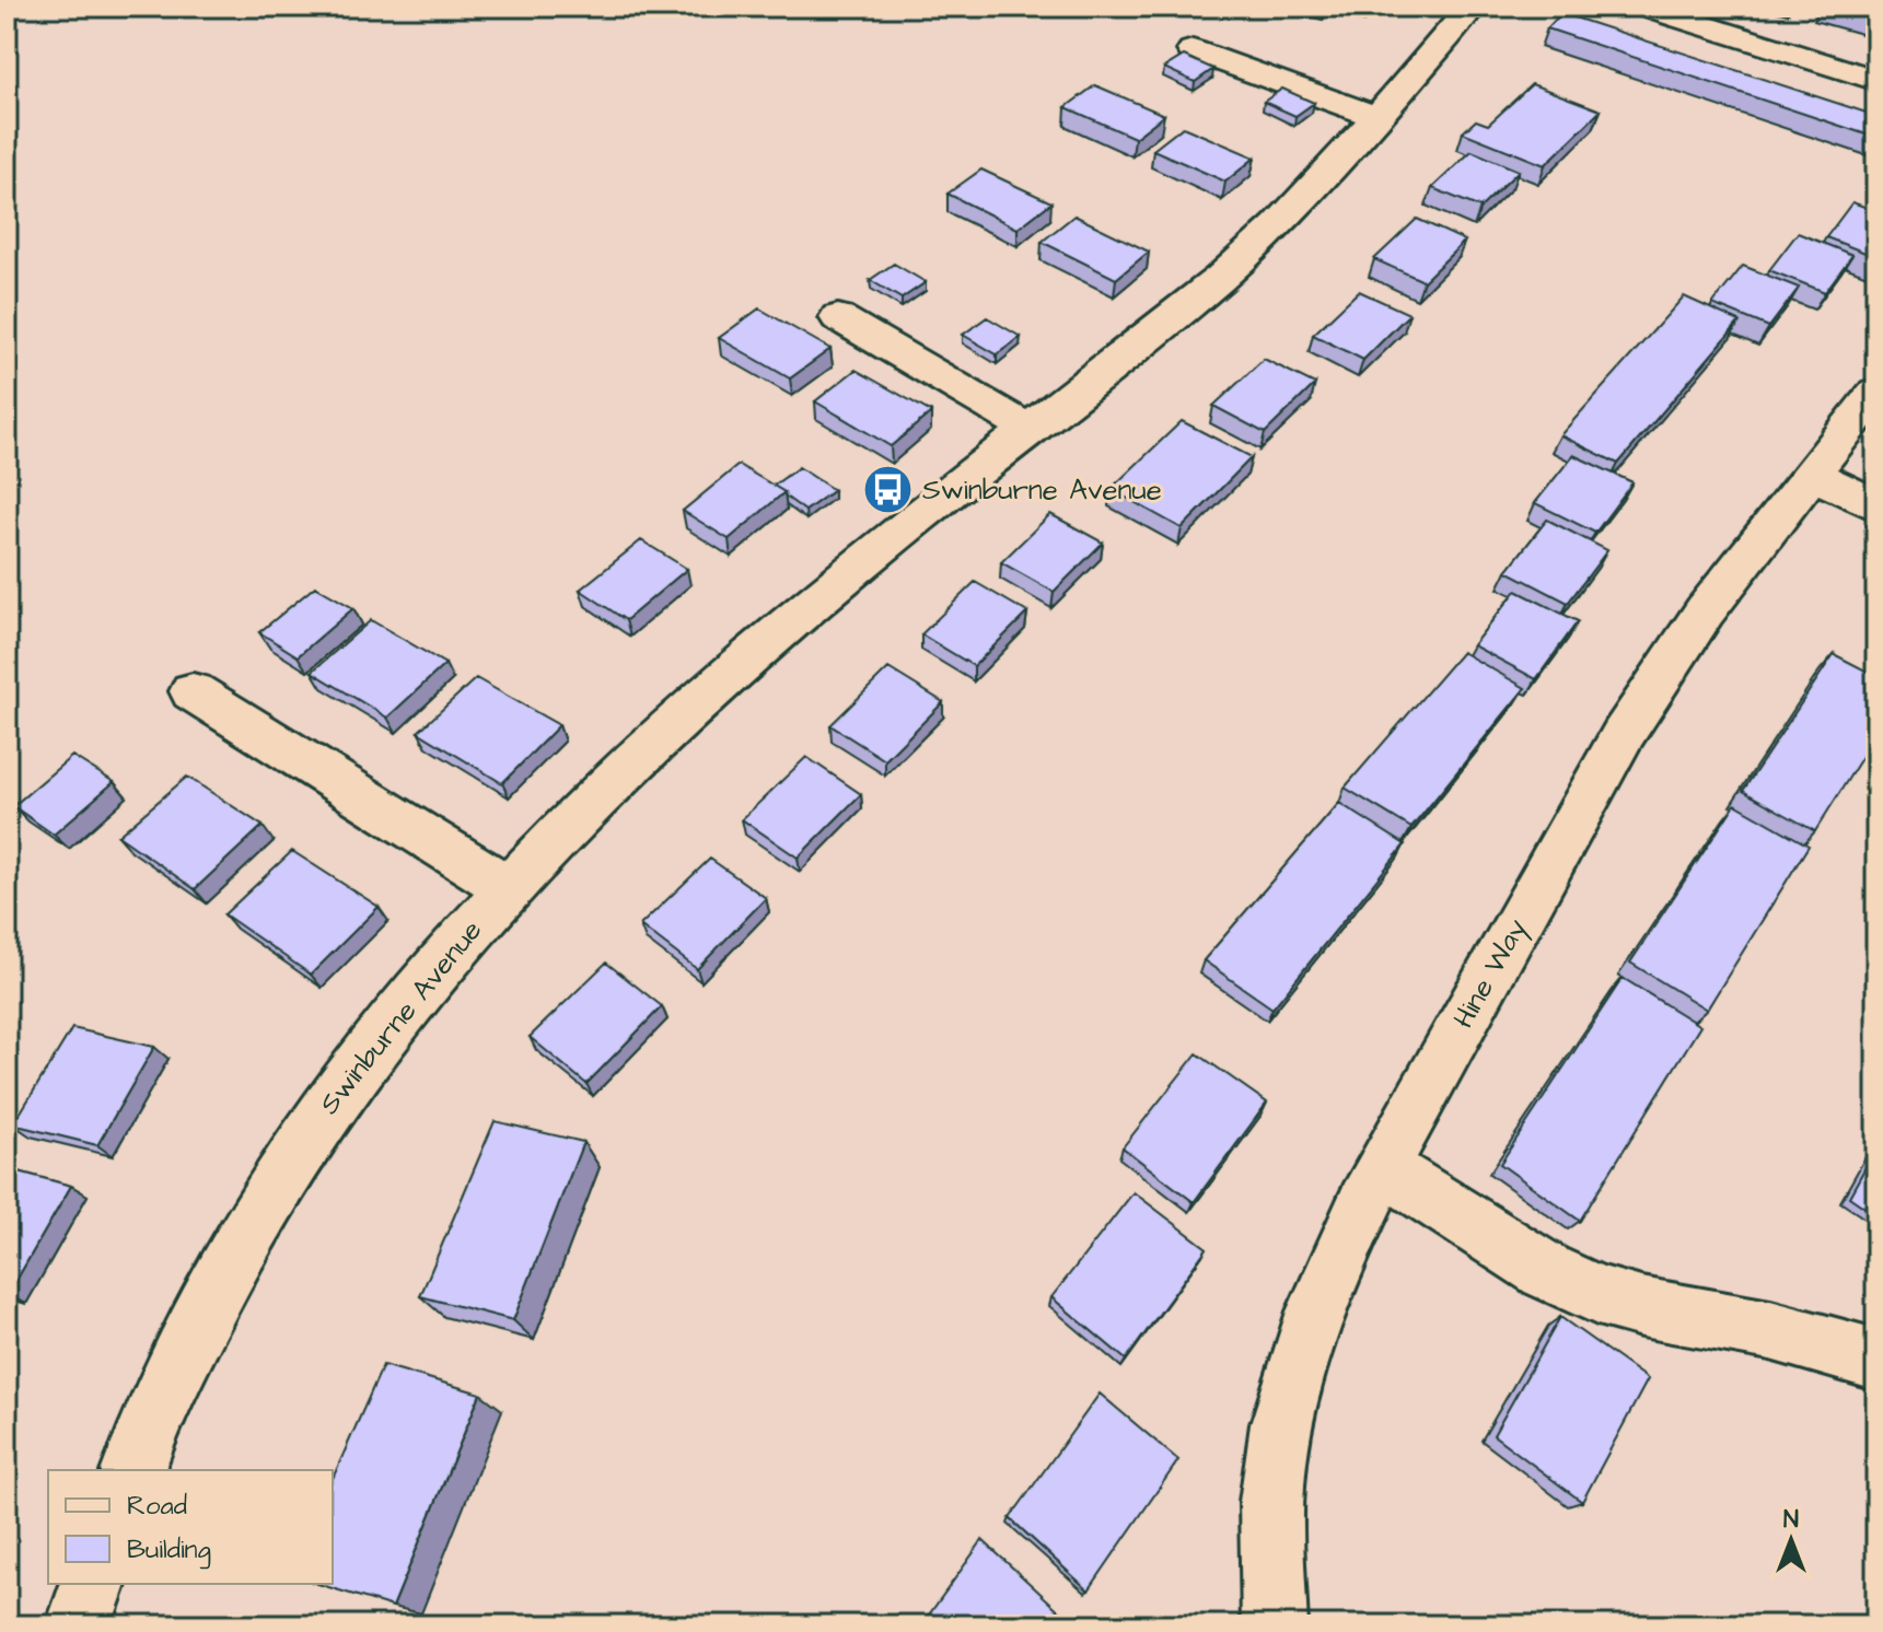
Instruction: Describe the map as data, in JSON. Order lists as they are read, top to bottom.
{
  "streets": {
    "street": ["Hine Way", "Swinburne Avenue"]
  },
  "places": {
    "bus stop": ["Swinburne Avenue"]
  },
  "legend": ["Road", "Building"],
  "north": "top"
}
